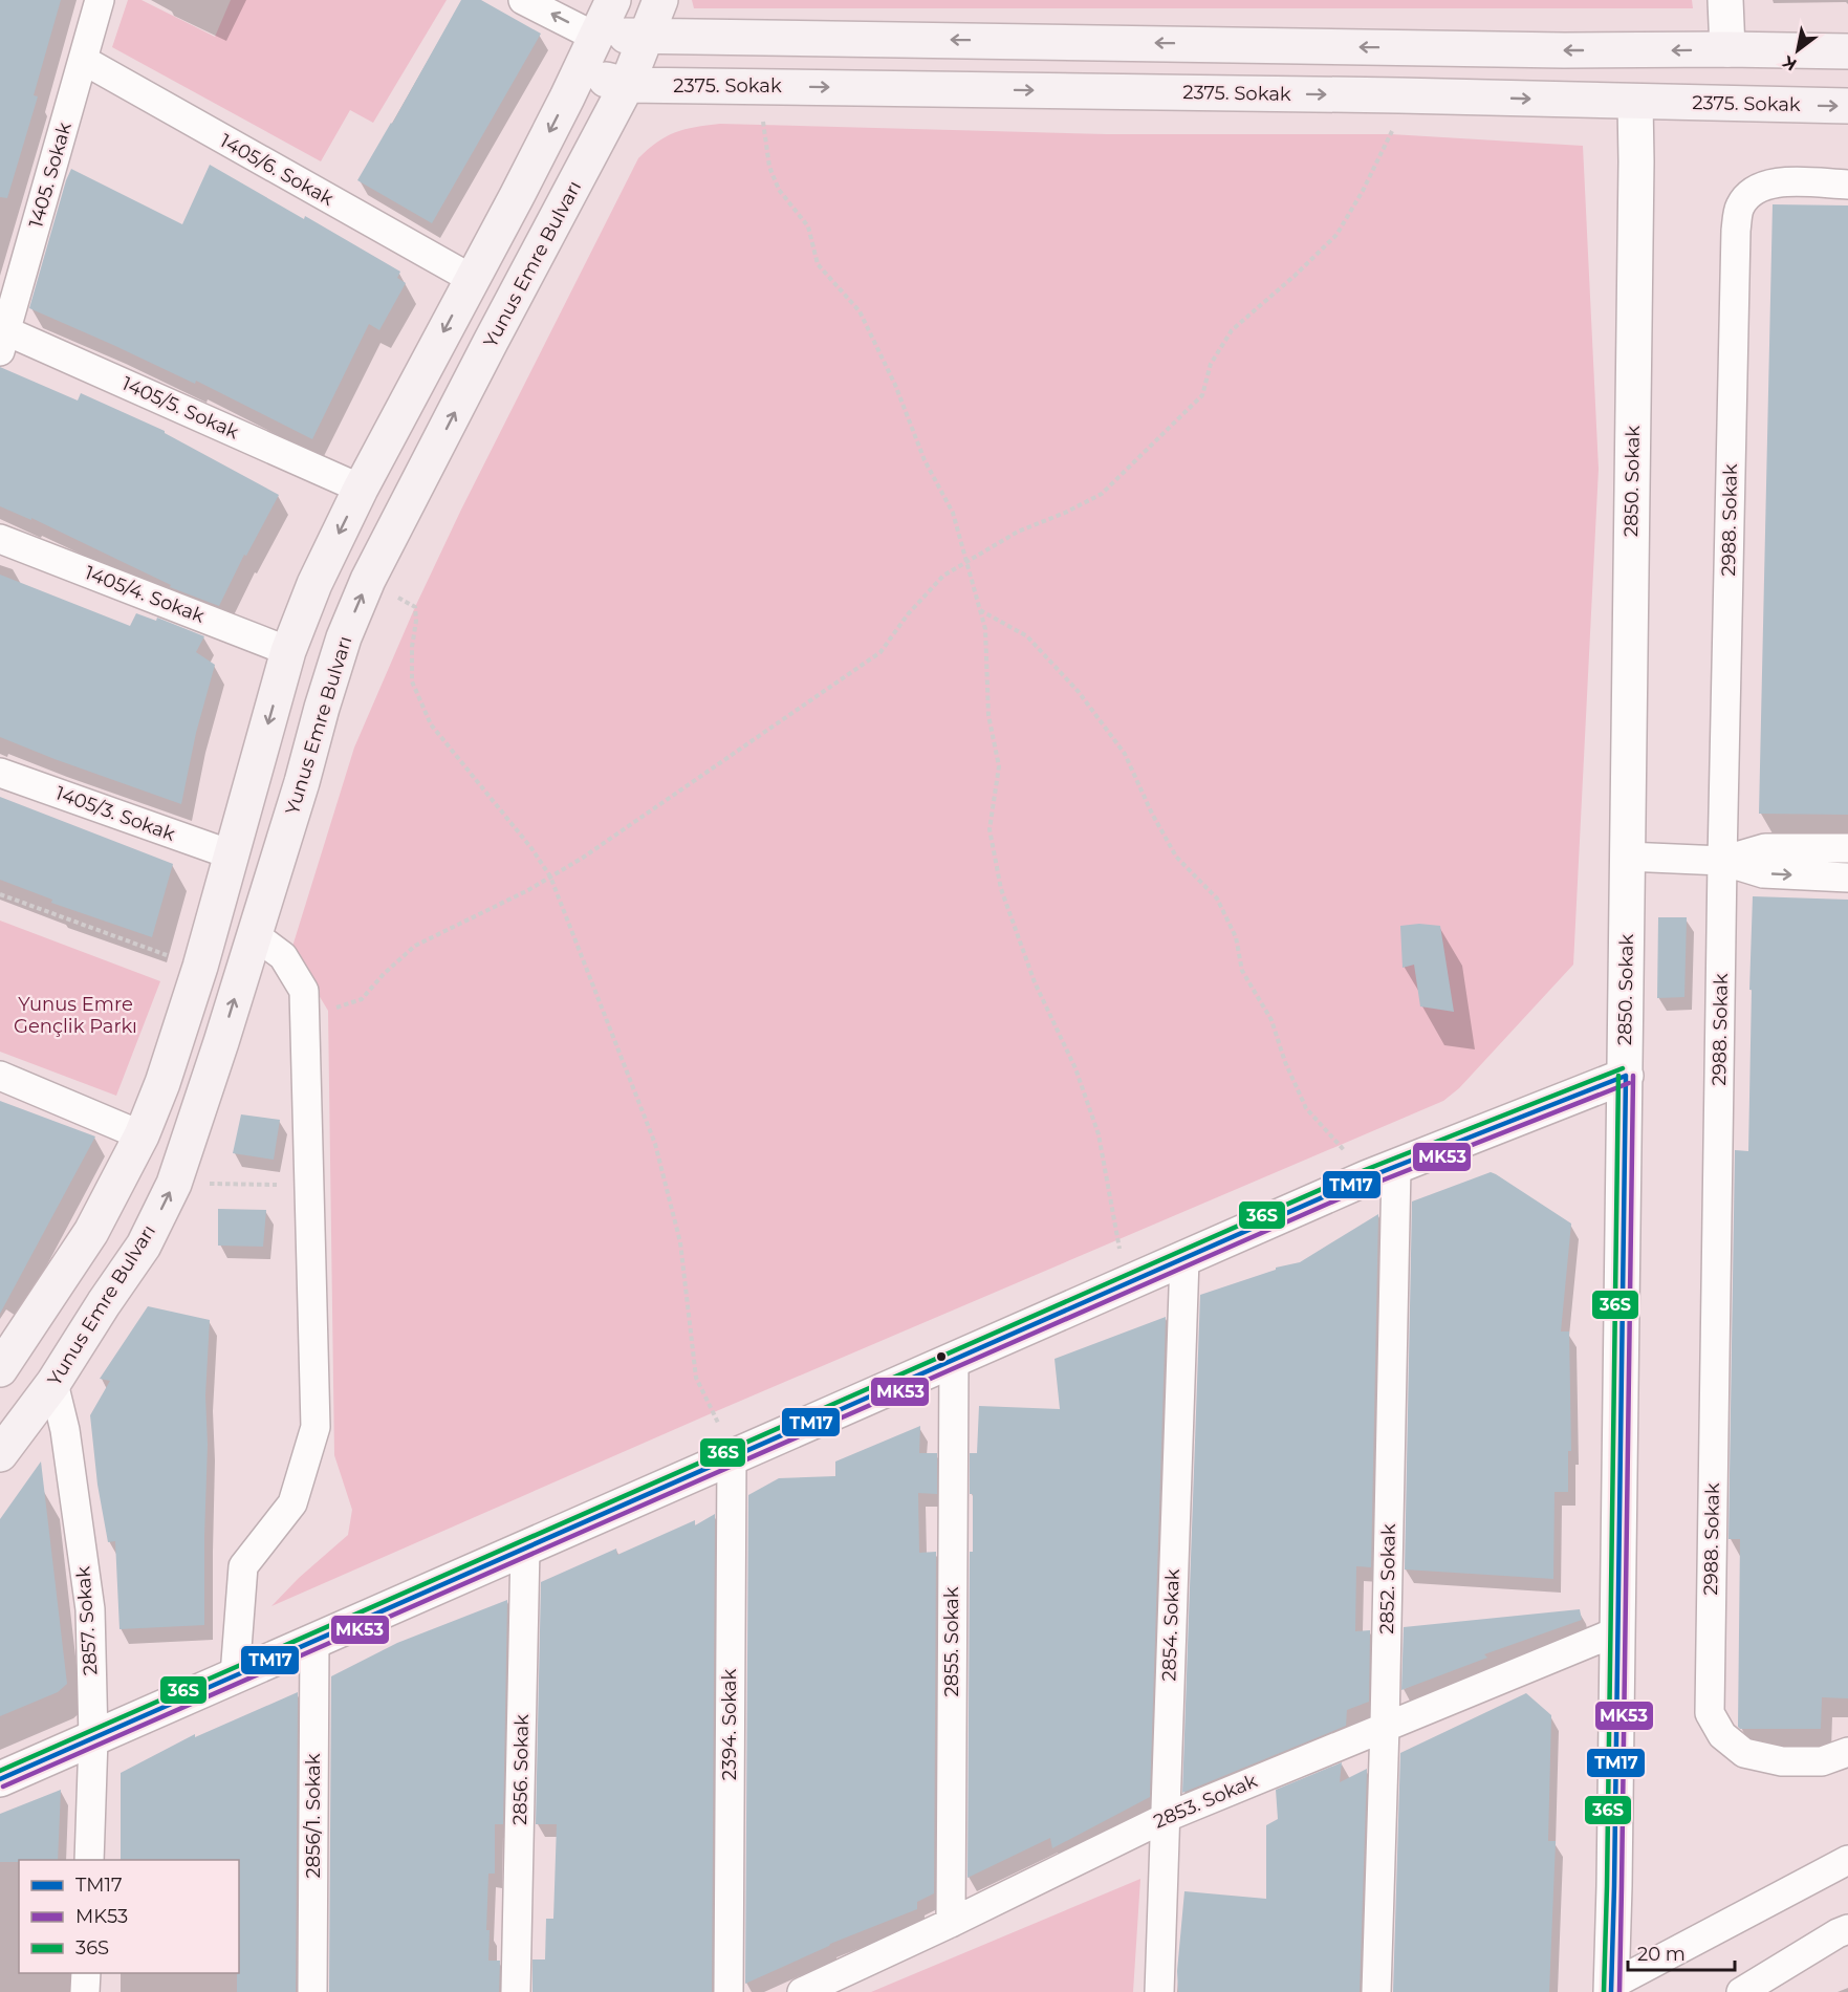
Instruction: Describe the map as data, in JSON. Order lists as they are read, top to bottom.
{
  "streets": {
    "main road": ["2375. Sokak", "Yunus Emre Bulvarı"],
    "street": [
      "1405/6. Sokak",
      "1405. Sokak",
      "1405/5. Sokak",
      "2850. Sokak",
      "2988. Sokak",
      "1405/4. Sokak",
      "1405/3. Sokak",
      "2852. Sokak",
      "2857. Sokak",
      "2854. Sokak",
      "2855. Sokak",
      "2394. Sokak",
      "2856. Sokak",
      "2853. Sokak",
      "2856/1. Sokak"
    ]
  },
  "crossings": [
    ["2375. Sokak", "Yunus Emre Bulvarı"],
    ["2375. Sokak", "2850. Sokak"],
    ["1405/6. Sokak", "1405. Sokak"],
    ["1405. Sokak", "1405/5. Sokak"],
    ["Yunus Emre Bulvarı", "2857. Sokak"],
    ["2850. Sokak", "2853. Sokak"],
    ["2852. Sokak", "2853. Sokak"],
    ["2854. Sokak", "2853. Sokak"],
    ["2855. Sokak", "2853. Sokak"]
  ],
  "parks": ["Yunus Emre Gençlik Parkı"],
  "lines": ["transit line 36S", "transit line TM17", "transit line MK53"],
  "legend": ["TM17", "MK53", "36S"],
  "scale_bar": "20 m",
  "north": "bottom left"
}
